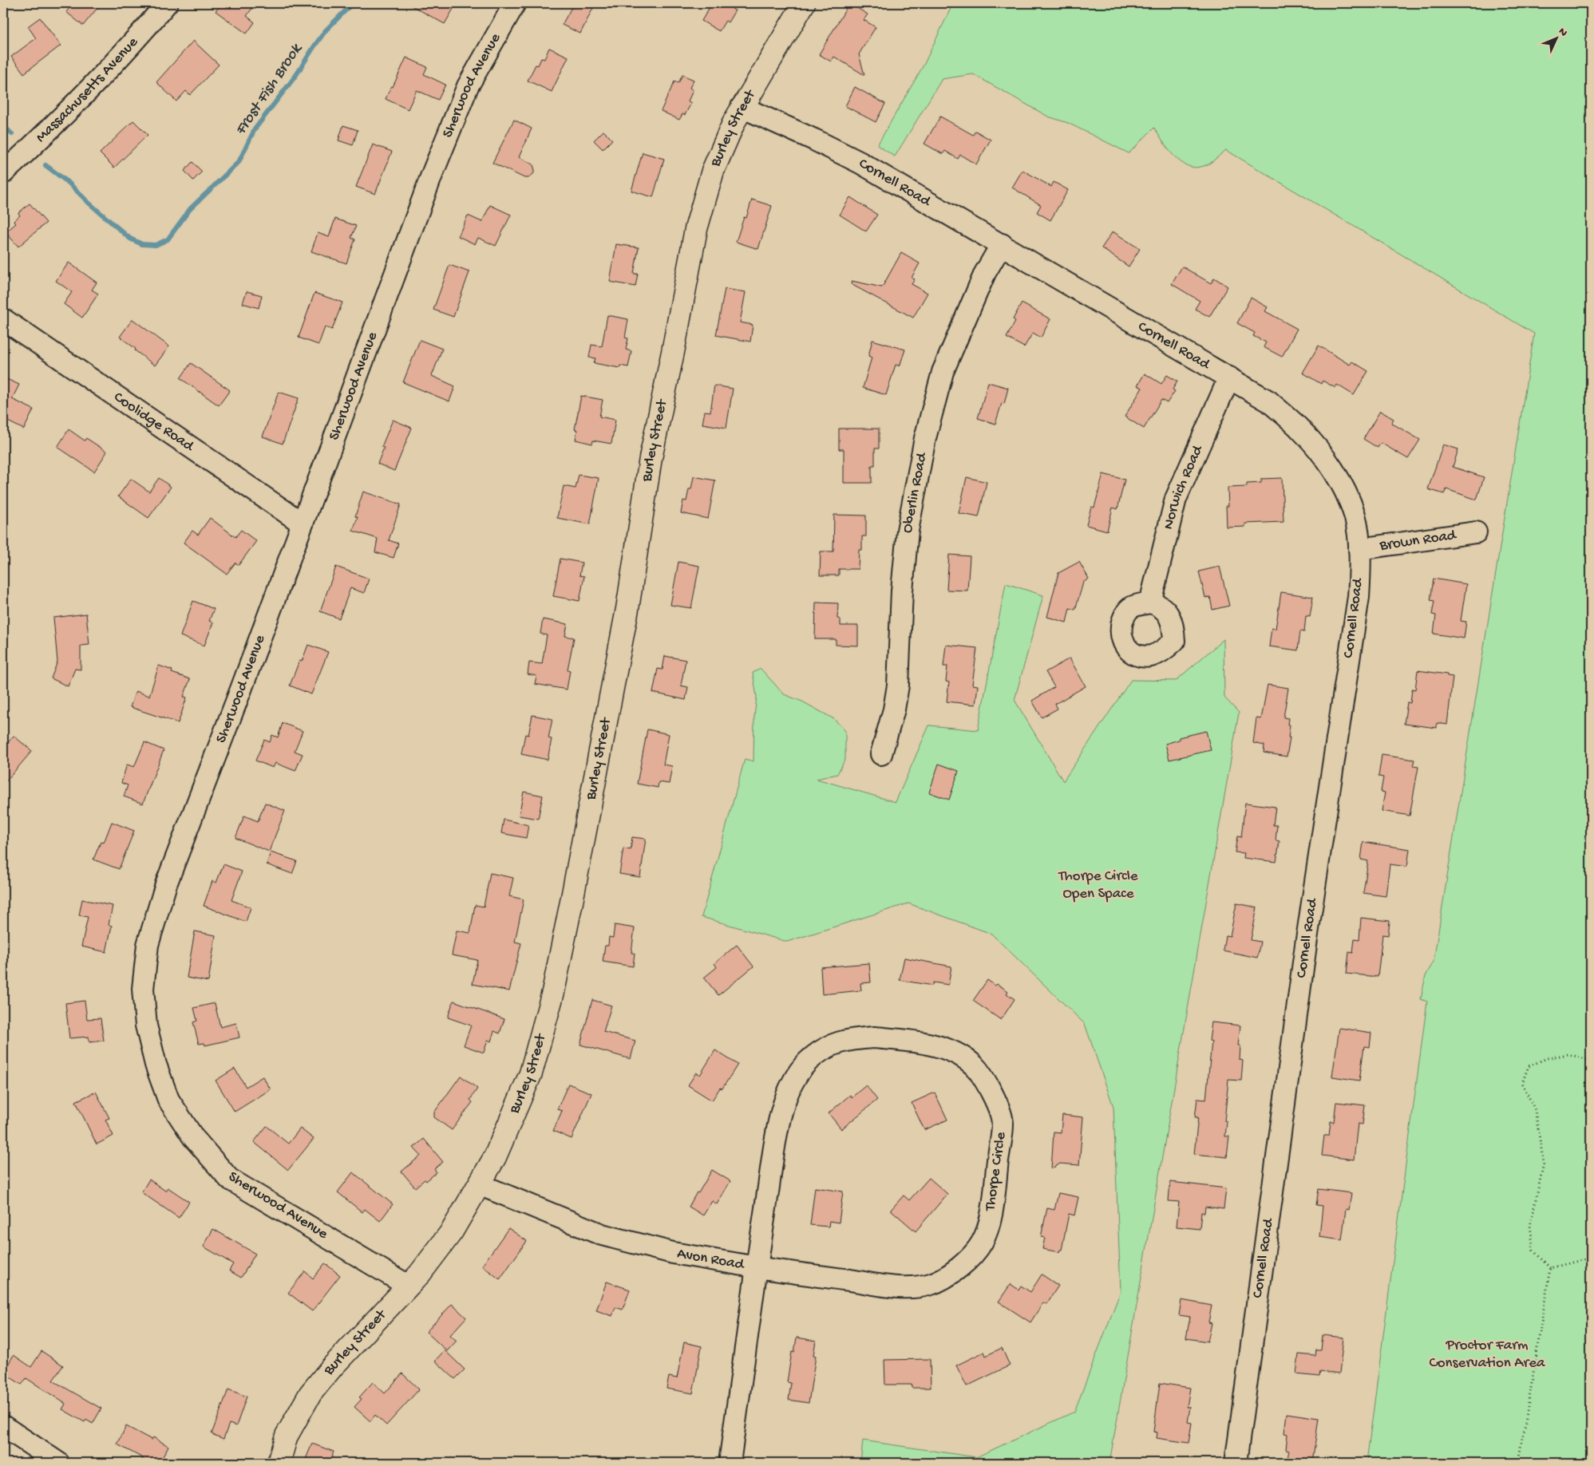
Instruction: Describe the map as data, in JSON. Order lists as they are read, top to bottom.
{
  "streets": {
    "main road": ["Burley Street"],
    "street": [
      "Sherwood Avenue",
      "Massachusetts Avenue",
      "Cornell Road",
      "Coolidge Road",
      "Norwich Road",
      "Oberlin Road",
      "Brown Road",
      "Thorpe Circle",
      "Avon Road"
    ]
  },
  "crossings": [
    ["Sherwood Avenue", "Burley Street"],
    ["Sherwood Avenue", "Coolidge Road"],
    ["Burley Street", "Cornell Road"],
    ["Burley Street", "Avon Road"],
    ["Cornell Road", "Norwich Road"],
    ["Cornell Road", "Oberlin Road"],
    ["Cornell Road", "Brown Road"],
    ["Thorpe Circle", "Avon Road"]
  ],
  "water": ["Frost Fish Brook"],
  "parks": ["Thorpe Circle Open Space", "Proctor Farm Conservation Area"],
  "north": "top right"
}
